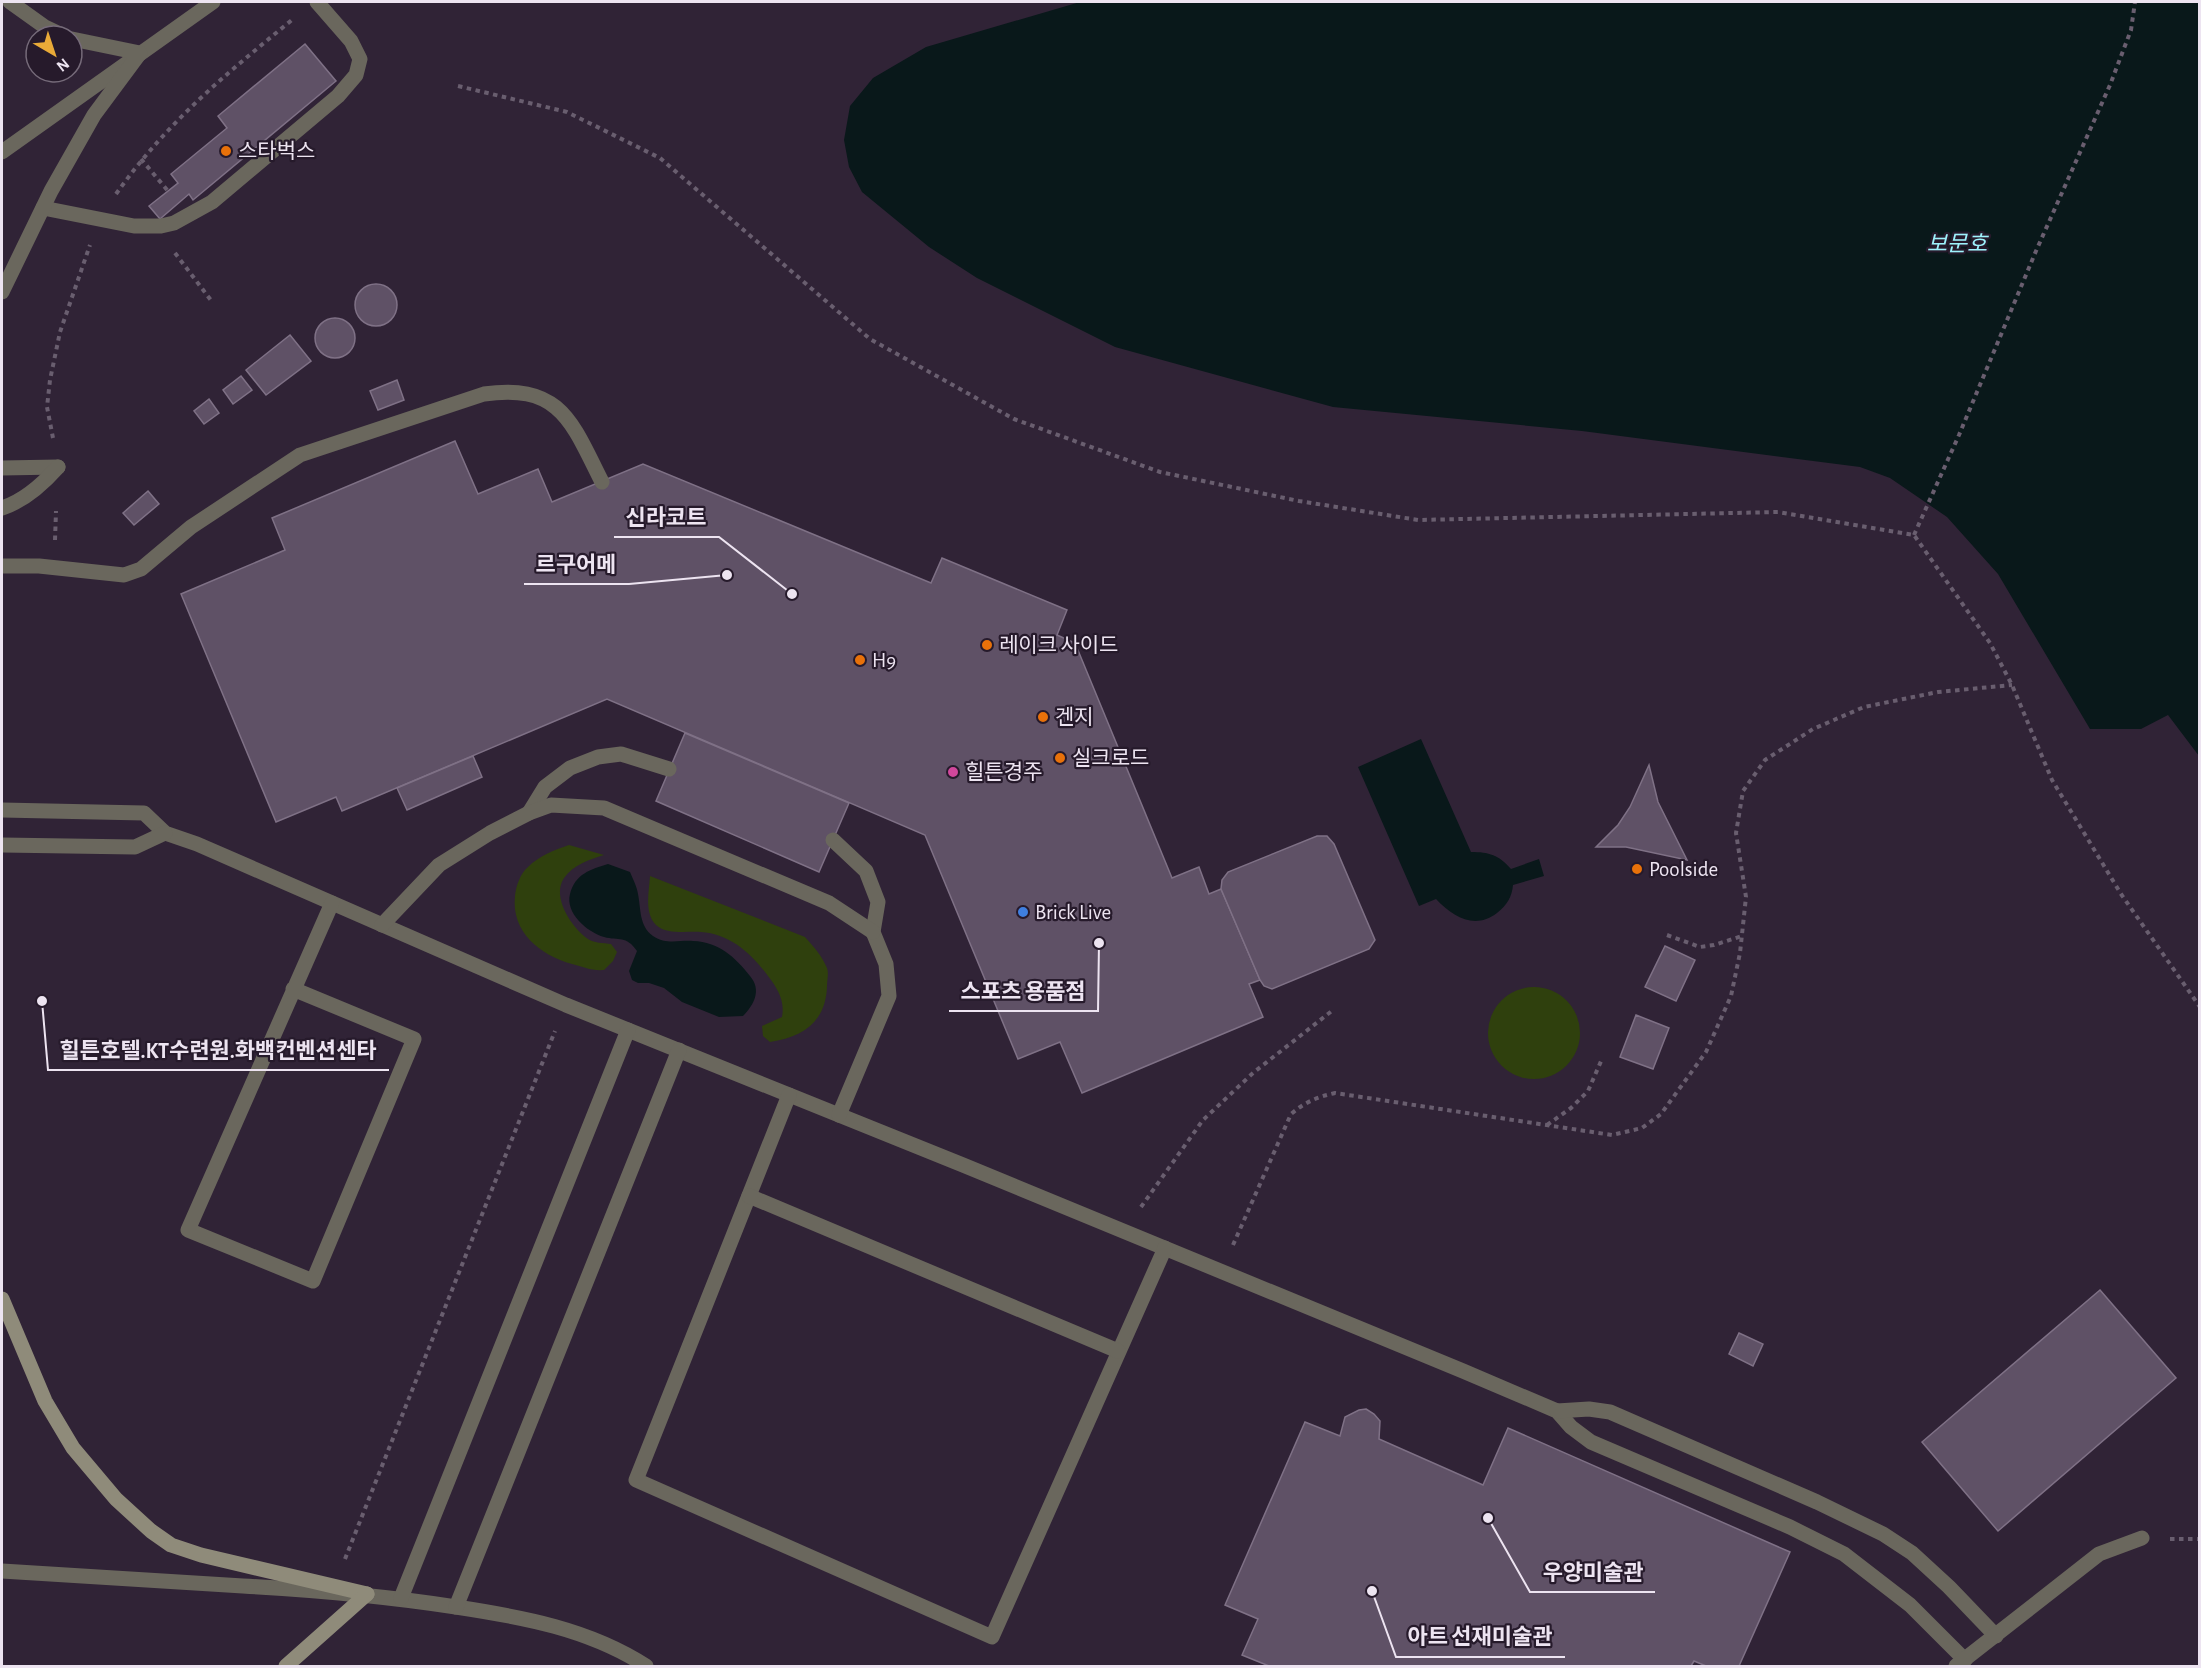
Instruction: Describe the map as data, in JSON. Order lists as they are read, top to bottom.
{
  "water": ["보문호"],
  "places": [
    "스타벅스",
    "르구어메",
    "신라코트",
    "레이크 사이드",
    "H9",
    "겐지",
    "실크로드",
    "힐튼경주",
    "Poolside",
    "Brick Live",
    "스포츠 용품점",
    "힐튼호텔.KT수련원.화백컨벤션센타",
    "우양미술관",
    "아트 선재미술관"
  ],
  "north": "bottom right"
}
